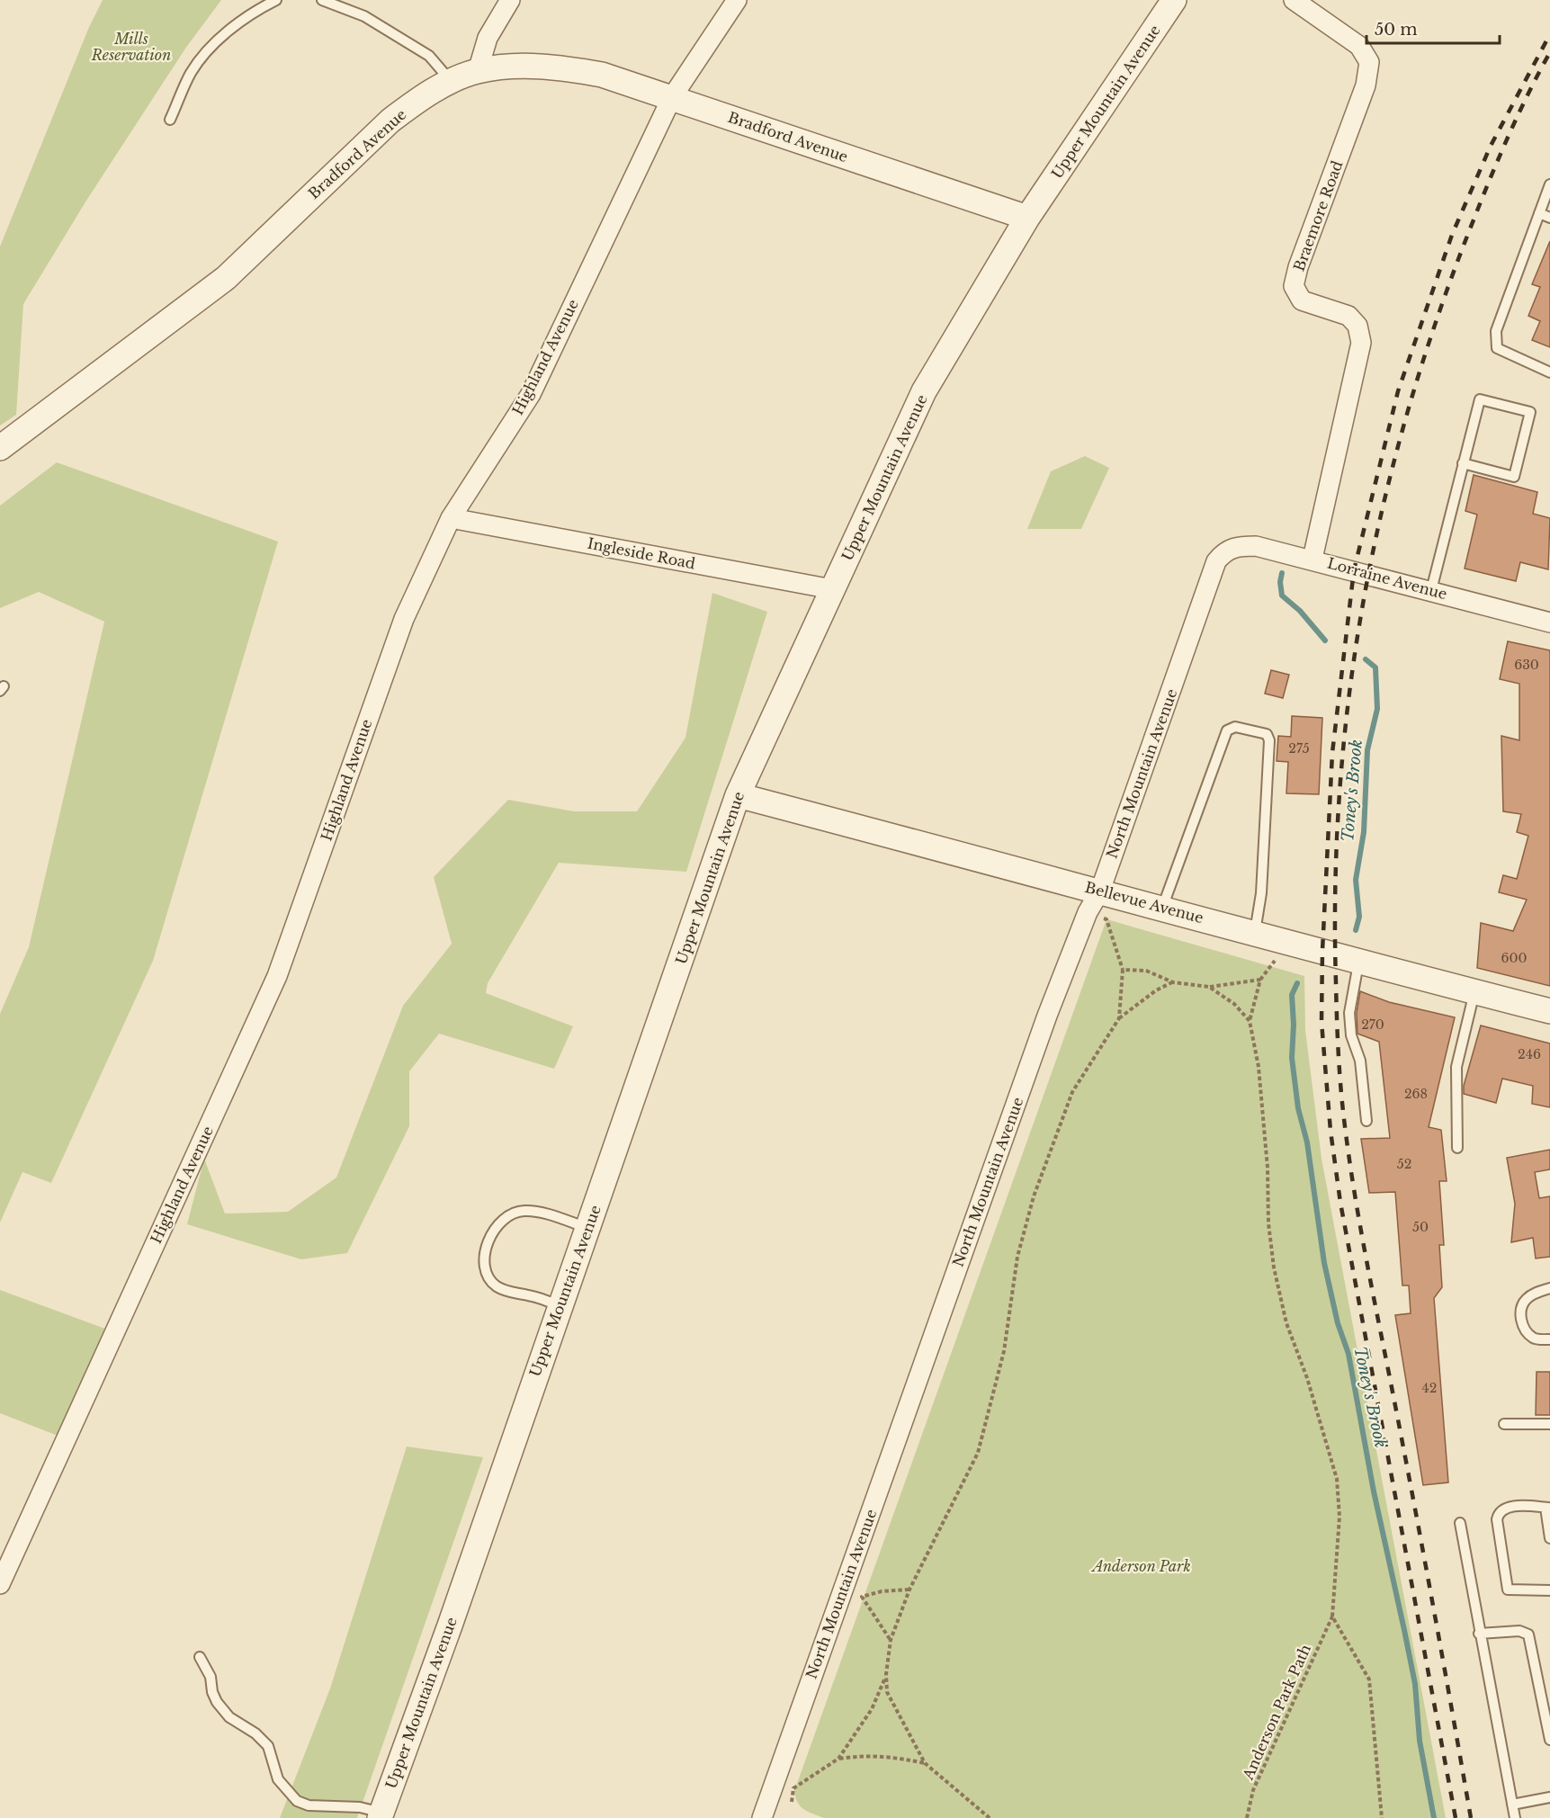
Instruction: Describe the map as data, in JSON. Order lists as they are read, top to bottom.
{
  "streets": {
    "street": [
      "Upper Mountain Avenue",
      "Bradford Avenue",
      "Braemore Road",
      "Highland Avenue",
      "Ingleside Road",
      "Lorraine Avenue",
      "North Mountain Avenue",
      "Bellevue Avenue"
    ],
    "path": ["Anderson Park Path"]
  },
  "crossings": [
    ["Upper Mountain Avenue", "Bradford Avenue"],
    ["Upper Mountain Avenue", "Ingleside Road"],
    ["Upper Mountain Avenue", "Bellevue Avenue"],
    ["Bradford Avenue", "Highland Avenue"],
    ["Braemore Road", "Lorraine Avenue"],
    ["Highland Avenue", "Ingleside Road"],
    ["Lorraine Avenue", "North Mountain Avenue"],
    ["North Mountain Avenue", "Bellevue Avenue"]
  ],
  "water": ["Toney's Brook"],
  "parks": ["Mills Reservation", "Anderson Park"],
  "house_numbers": [
    "630",
    "275",
    "600",
    "270",
    "246",
    "268",
    "52",
    "50",
    "42"
  ],
  "scale_bar": "50 m"
}
